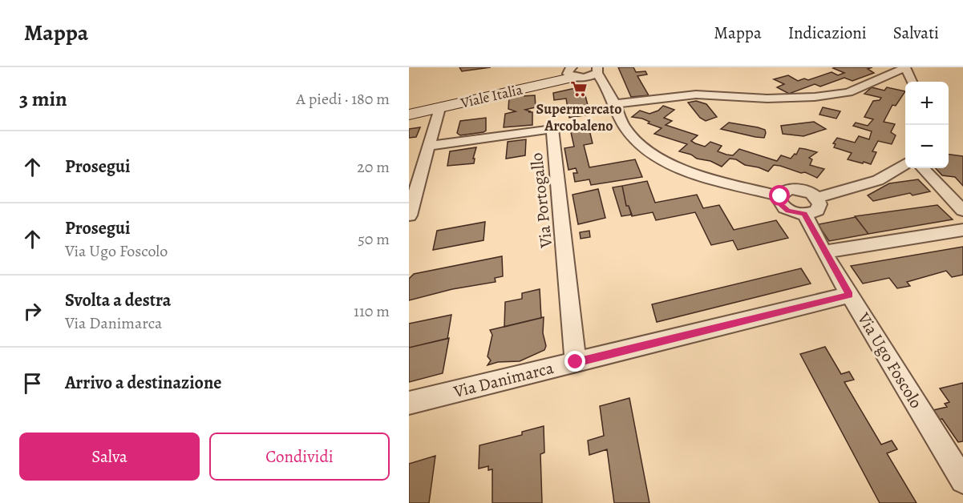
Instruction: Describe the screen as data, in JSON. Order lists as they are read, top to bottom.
{
  "streets": {
    "street": [
      "Viale Italia",
      "Via Portogallo",
      "Via Ugo Foscolo",
      "Via Danimarca"
    ]
  },
  "crossings": [
    ["Via Portogallo", "Via Danimarca"],
    ["Via Ugo Foscolo", "Via Danimarca"]
  ],
  "places": {
    "supermarket": ["Supermercato Arcobaleno"]
  },
  "page": {
    "header": "Mappa",
    "nav": ["Mappa", "Indicazioni", "Salvati"],
    "heading": ["3 min", "A piedi · 180 m"],
    "map_buttons": ["+", "−"],
    "list": [
      ["Prosegui", "20 m"],
      ["Prosegui", "Via Ugo Foscolo", "50 m"],
      ["Svolta a destra", "Via Danimarca", "110 m"],
      "Arrivo a destinazione"
    ],
    "buttons": ["Salva", "Condividi"]
  }
}
